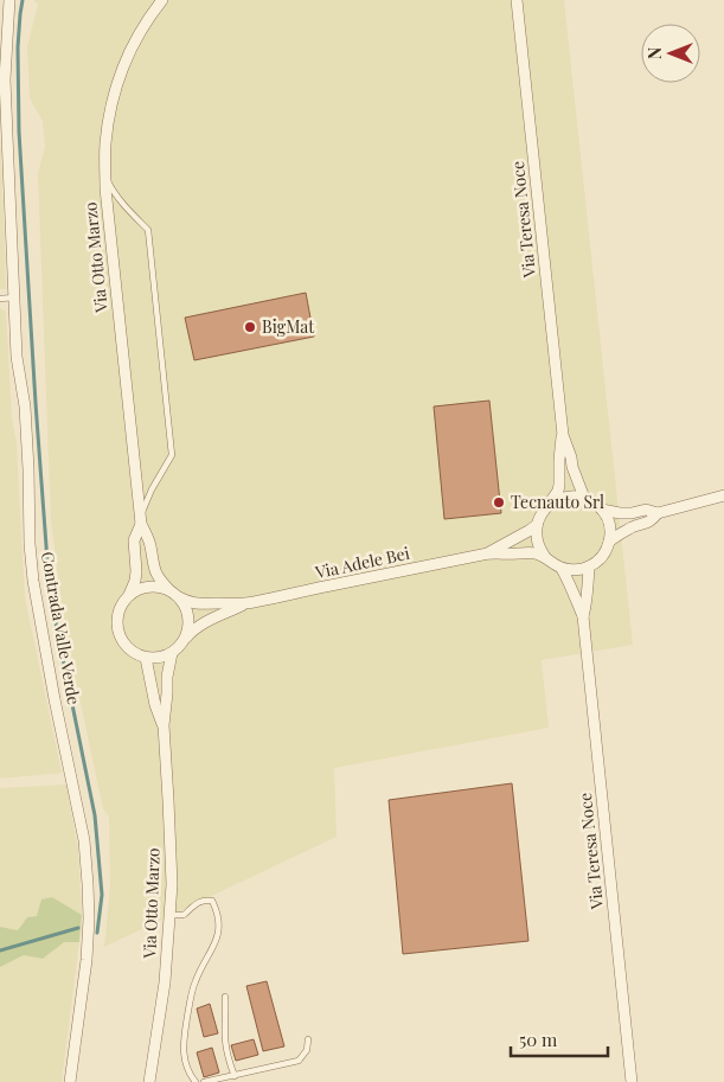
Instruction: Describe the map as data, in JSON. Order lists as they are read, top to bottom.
{
  "streets": {
    "street": [
      "Via Teresa Noce",
      "Via Otto Marzo",
      "Via Adele Bei",
      "Contrada Valle Verde"
    ]
  },
  "crossings": [
    ["Via Teresa Noce", "Via Adele Bei"]
  ],
  "places": ["BigMat", "Tecnauto Srl"],
  "scale_bar": "50 m",
  "north": "left"
}
